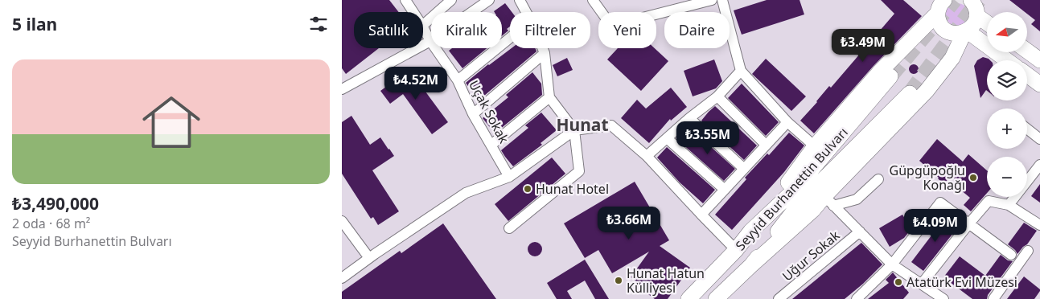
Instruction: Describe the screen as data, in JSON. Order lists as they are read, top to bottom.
{
  "streets": {
    "main road": ["Seyyid Burhanettin Bulvarı"],
    "street": ["Uçak Sokak", "Uğur Sokak"]
  },
  "districts": ["Hunat"],
  "places": [
    "Güpgüpoğlu Konağı",
    "Hunat Hotel",
    "Hunat Hatun Külliyesi",
    "Atatürk Evi Müzesi"
  ],
  "north": "left",
  "page": {
    "heading": "5 ilan",
    "map_buttons": ["+", "−"],
    "chip": [
      "Satılık",
      "Kiralık",
      "Filtreler",
      "Yeni",
      "Daire"
    ],
    "price": [
      "₺3.49M",
      "₺4.52M",
      "₺3.55M",
      "₺3.66M",
      "₺4.09M"
    ],
    "list": [
      {
        "name": "₺3,490,000",
        "note": "2 oda · 68 m² · Seyyid Burhanettin Bulvarı"
      }
    ]
  }
}
